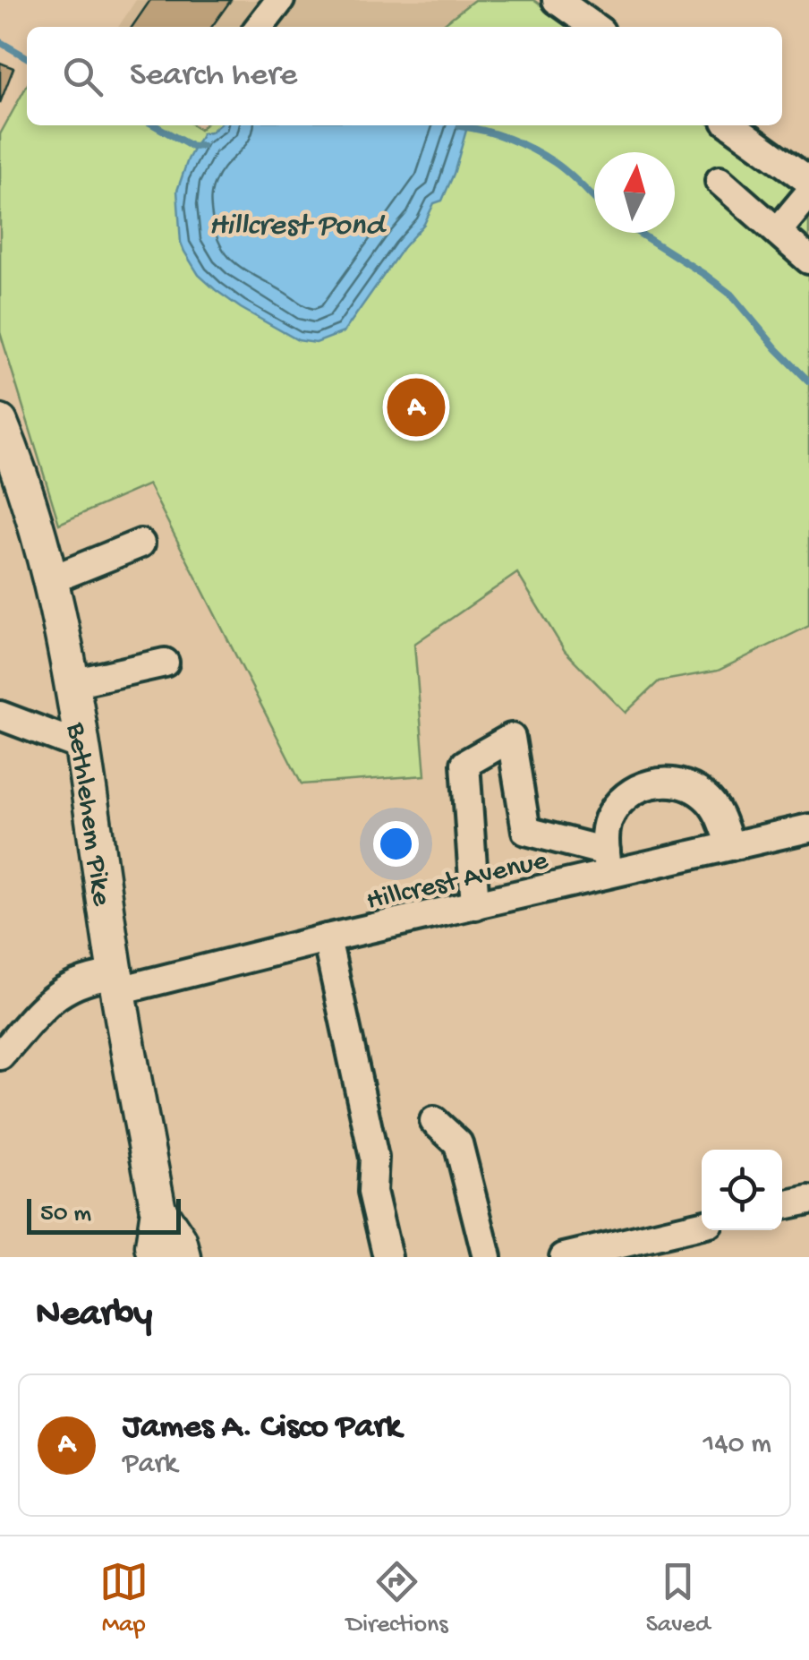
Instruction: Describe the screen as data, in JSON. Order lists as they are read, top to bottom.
{
  "streets": {
    "main road": ["Bethlehem Pike"],
    "street": ["Hillcrest Avenue"]
  },
  "crossings": [
    ["Bethlehem Pike", "Hillcrest Avenue"]
  ],
  "water": ["Hillcrest Pond"],
  "scale_bar": "50 m",
  "north": "top",
  "page": {
    "search": "Search here",
    "pins": "A",
    "scale": "50 m",
    "heading": "Nearby",
    "list": [
      {
        "mark": "A",
        "name": "James A. Cisco Park",
        "note": "Park",
        "value": "140 m"
      }
    ],
    "nav": ["Map", "Directions", "Saved"]
  }
}
